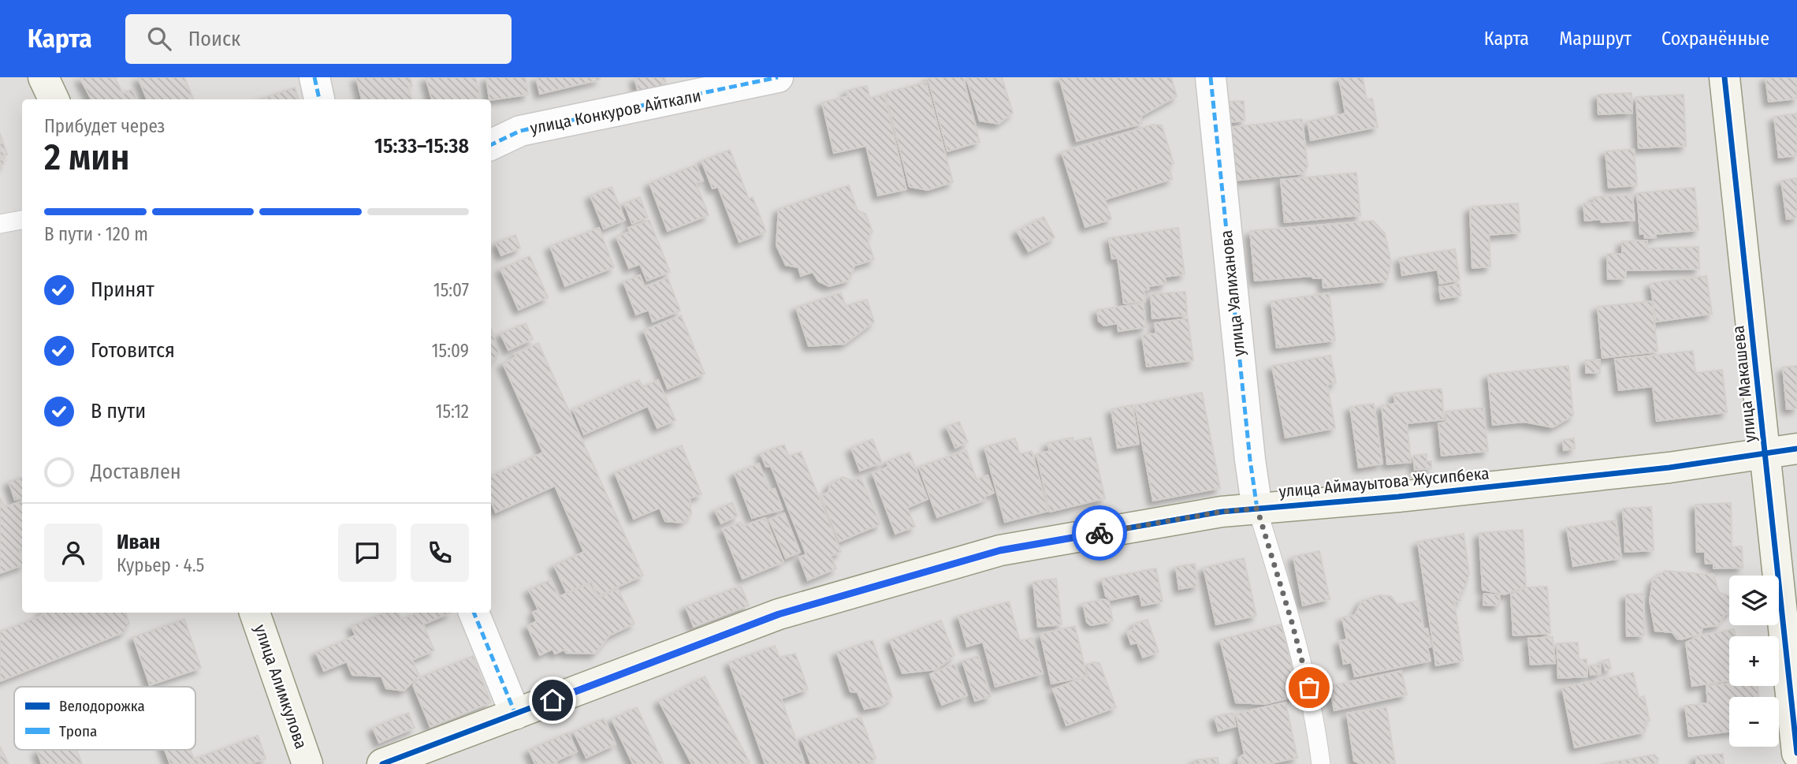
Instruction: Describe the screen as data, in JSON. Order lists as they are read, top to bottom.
{
  "streets": {
    "street": [
      "улица Конкуров Айткали",
      "улица Уалиханова",
      "улица Макашева",
      "улица Аймауытова Жусипбека",
      "улица Алимкулова"
    ]
  },
  "crossings": [
    ["улица Уалиханова", "улица Аймауытова Жусипбека"],
    ["улица Макашева", "улица Аймауытова Жусипбека"]
  ],
  "legend": ["Велодорожка", "Тропа"],
  "page": {
    "header": "Карта",
    "search": "Поиск",
    "nav": ["Карта", "Маршрут", "Сохранённые"],
    "heading": ["2 мин", "Прибудет через", "15:33–15:38"],
    "panel": ["Иван", "Курьер · 4.5"],
    "bar": "В пути · 120 m",
    "list": [
      ["Принят", "15:07"],
      ["Готовится", "15:09"],
      ["В пути", "15:12"],
      "Доставлен"
    ],
    "map_buttons": ["+", "−"]
  }
}
